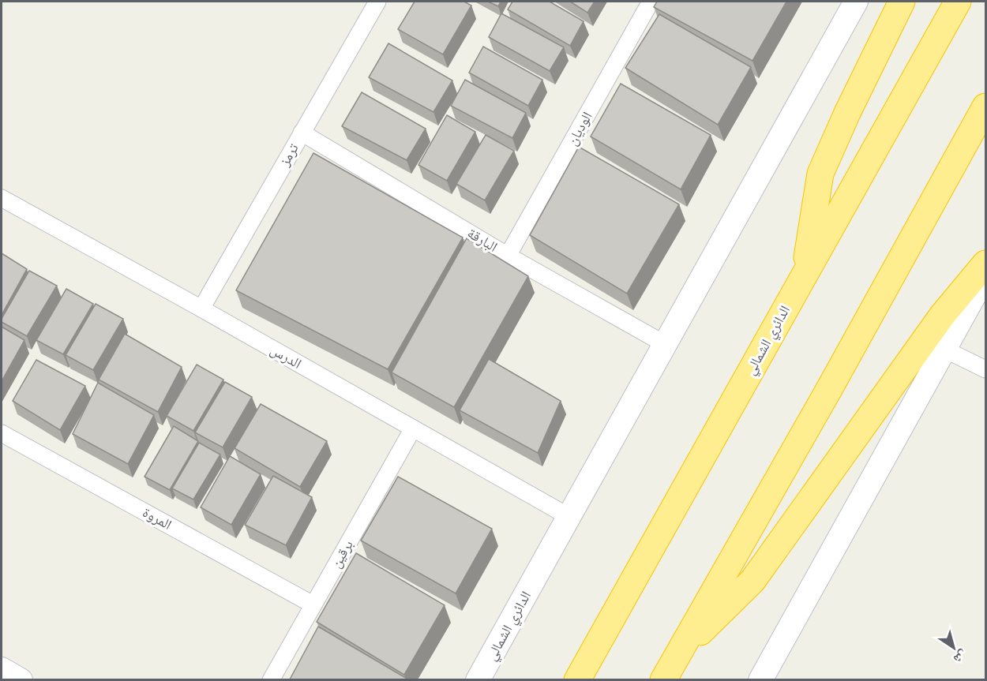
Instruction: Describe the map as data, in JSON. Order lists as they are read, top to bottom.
{
  "streets": {
    "highway": ["الدائري الشمالي"],
    "street": [
      "الوديان",
      "ترمز",
      "البارقة",
      "الدرس",
      "المروة",
      "برقين"
    ]
  },
  "crossings": [
    ["الوديان", "البارقة"],
    ["ترمز", "البارقة"],
    ["ترمز", "الدرس"],
    ["البارقة", "الدائري الشمالي"],
    ["الدائري الشمالي", "الدرس"],
    ["الدرس", "برقين"],
    ["المروة", "برقين"]
  ],
  "north": "bottom right"
}
